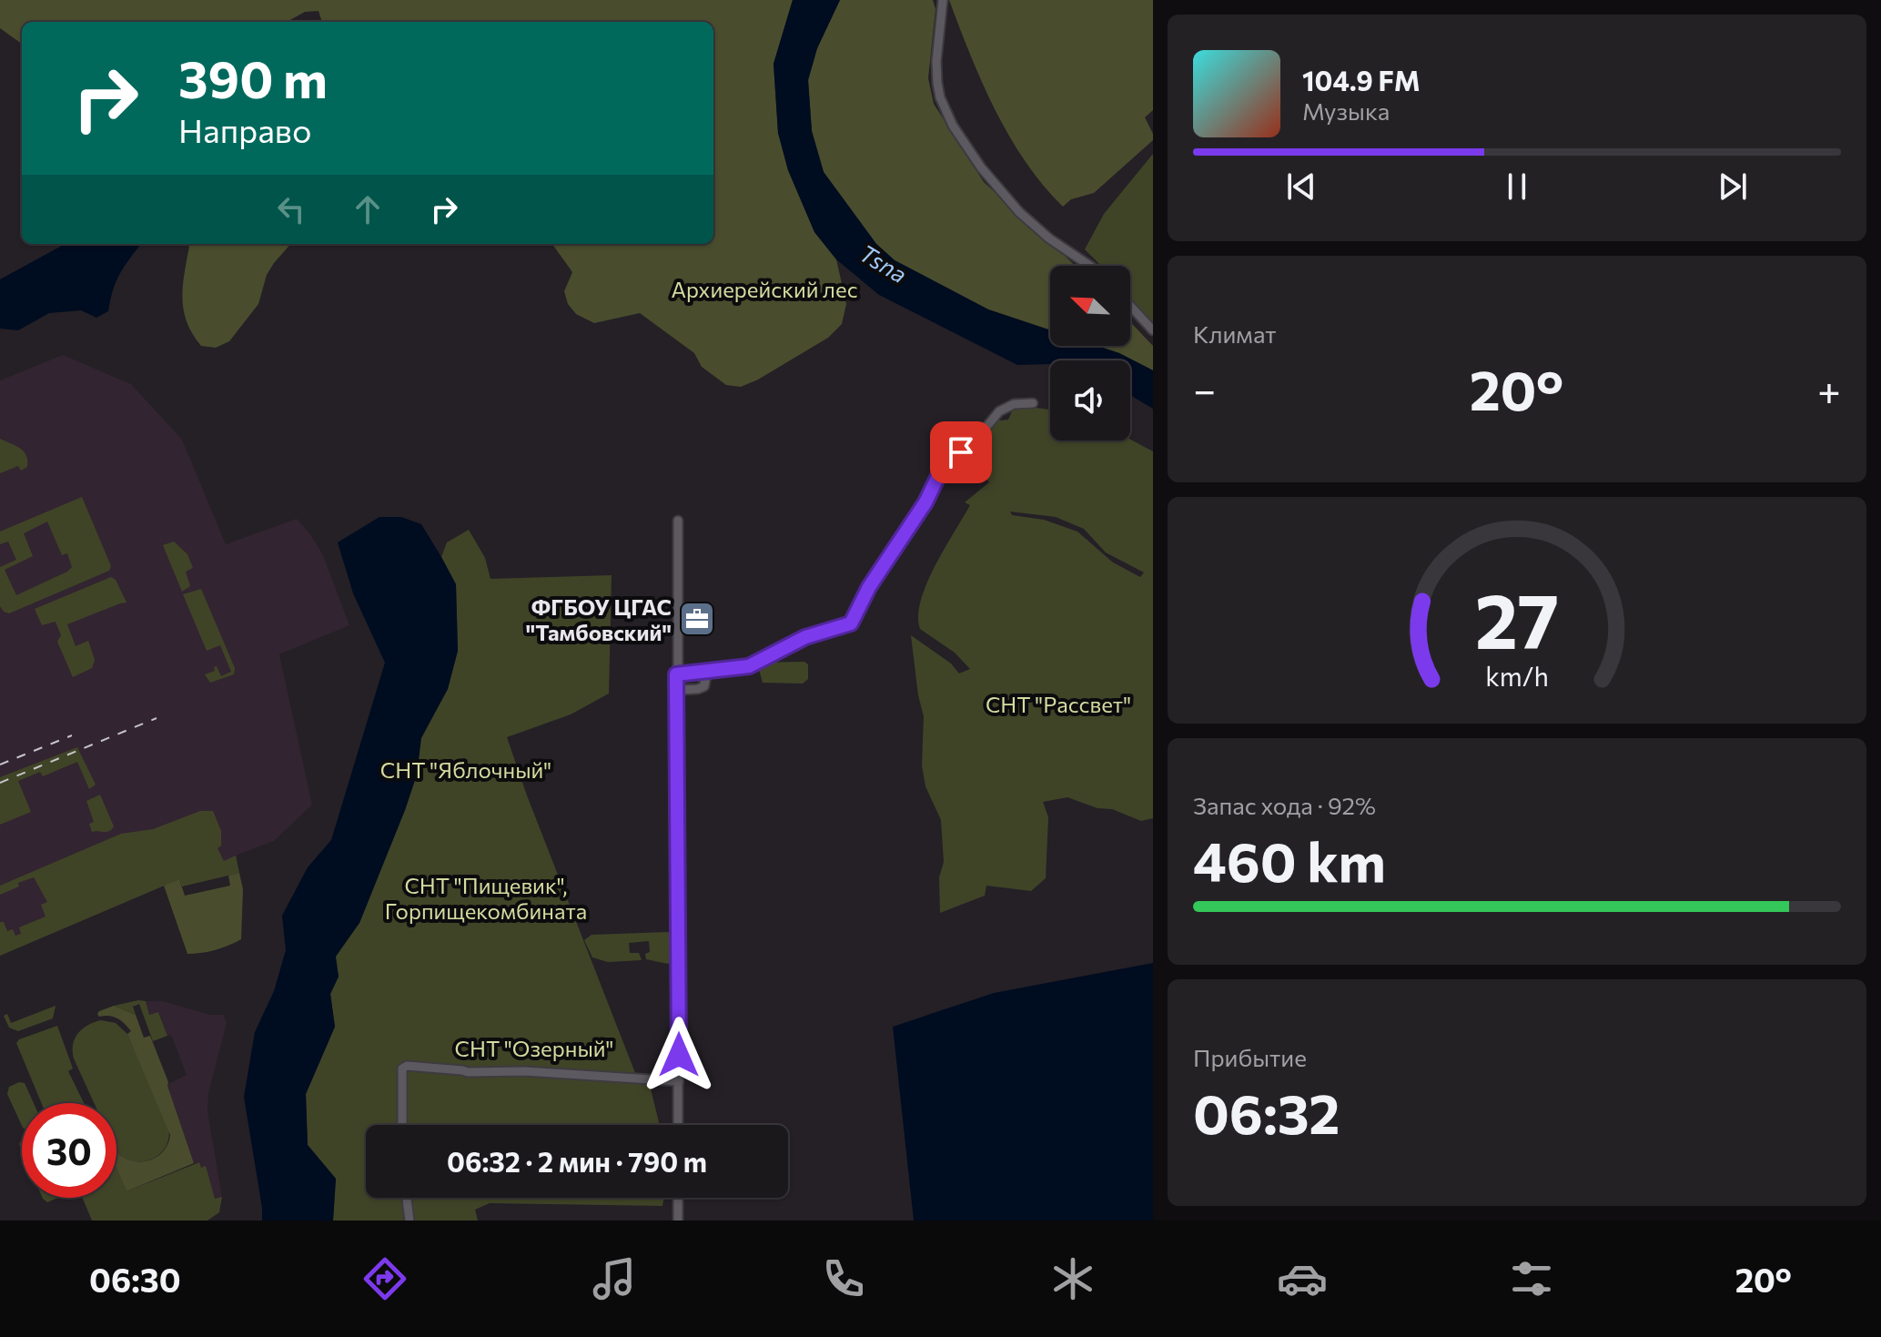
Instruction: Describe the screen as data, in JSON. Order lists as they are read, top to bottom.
{
  "water": ["Tsna"],
  "parks": [
    "Архиерейский лес",
    "СНТ \"Рассвет\"",
    "СНТ \"Яблочный\"",
    "СНТ \"Пищевик\", Горпищекомбината",
    "СНТ \"Озерный\""
  ],
  "places": {
    "office": ["ФГБОУ ЦГАС \"Тамбовский\""]
  },
  "north": "top left",
  "page": {
    "turn": ["390 m", "Направо"],
    "song": ["104.9 FM", "Музыка"],
    "tile": [
      "Климат",
      ["Запас хода · 92%", "460 km"],
      ["Прибытие", "06:32"]
    ],
    "heat": ["−", "20°", "+"],
    "limit": "30",
    "trip": "06:32 · 2 мин · 790 m",
    "tabs": ["06:30", "20°"],
    "gauge": ["27", "km/h"]
  }
}
